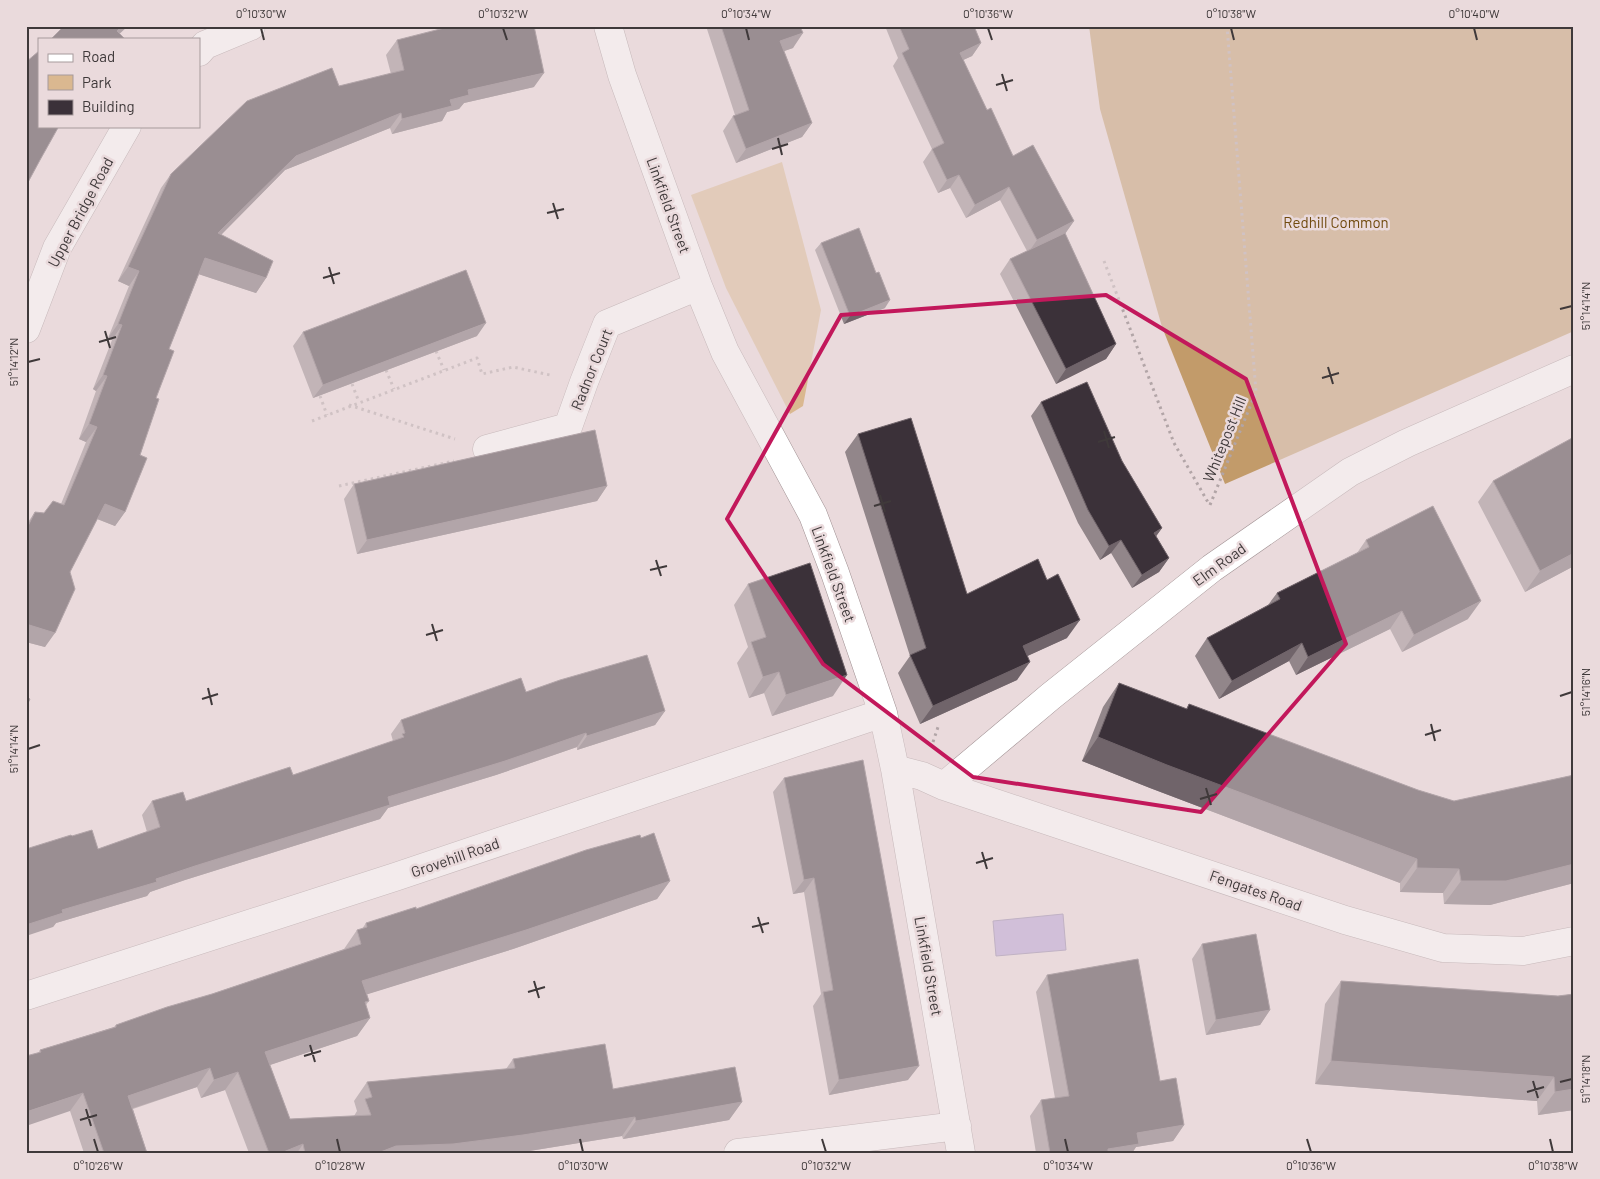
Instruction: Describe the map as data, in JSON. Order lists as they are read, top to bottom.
{
  "streets": {
    "street": [
      "Linkfield Street",
      "Upper Bridge Road",
      "Radnor Court",
      "Elm Road",
      "Grovehill Road",
      "Fengates Road"
    ],
    "path": ["Whitepost Hill"]
  },
  "crossings": [
    ["Linkfield Street", "Radnor Court"],
    ["Linkfield Street", "Grovehill Road"],
    ["Elm Road", "Fengates Road"]
  ],
  "parks": ["Redhill Common"],
  "legend": ["Road", "Park", "Building"],
  "coordinates": [
    "0°10'30\"W",
    "0°10'32\"W",
    "0°10'34\"W",
    "0°10'36\"W",
    "0°10'38\"W",
    "0°10'40\"W",
    "51°14'14\"N",
    "51°14'12\"N",
    "51°14'16\"N",
    "51°14'18\"N",
    "0°10'26\"W",
    "0°10'28\"W"
  ]
}
